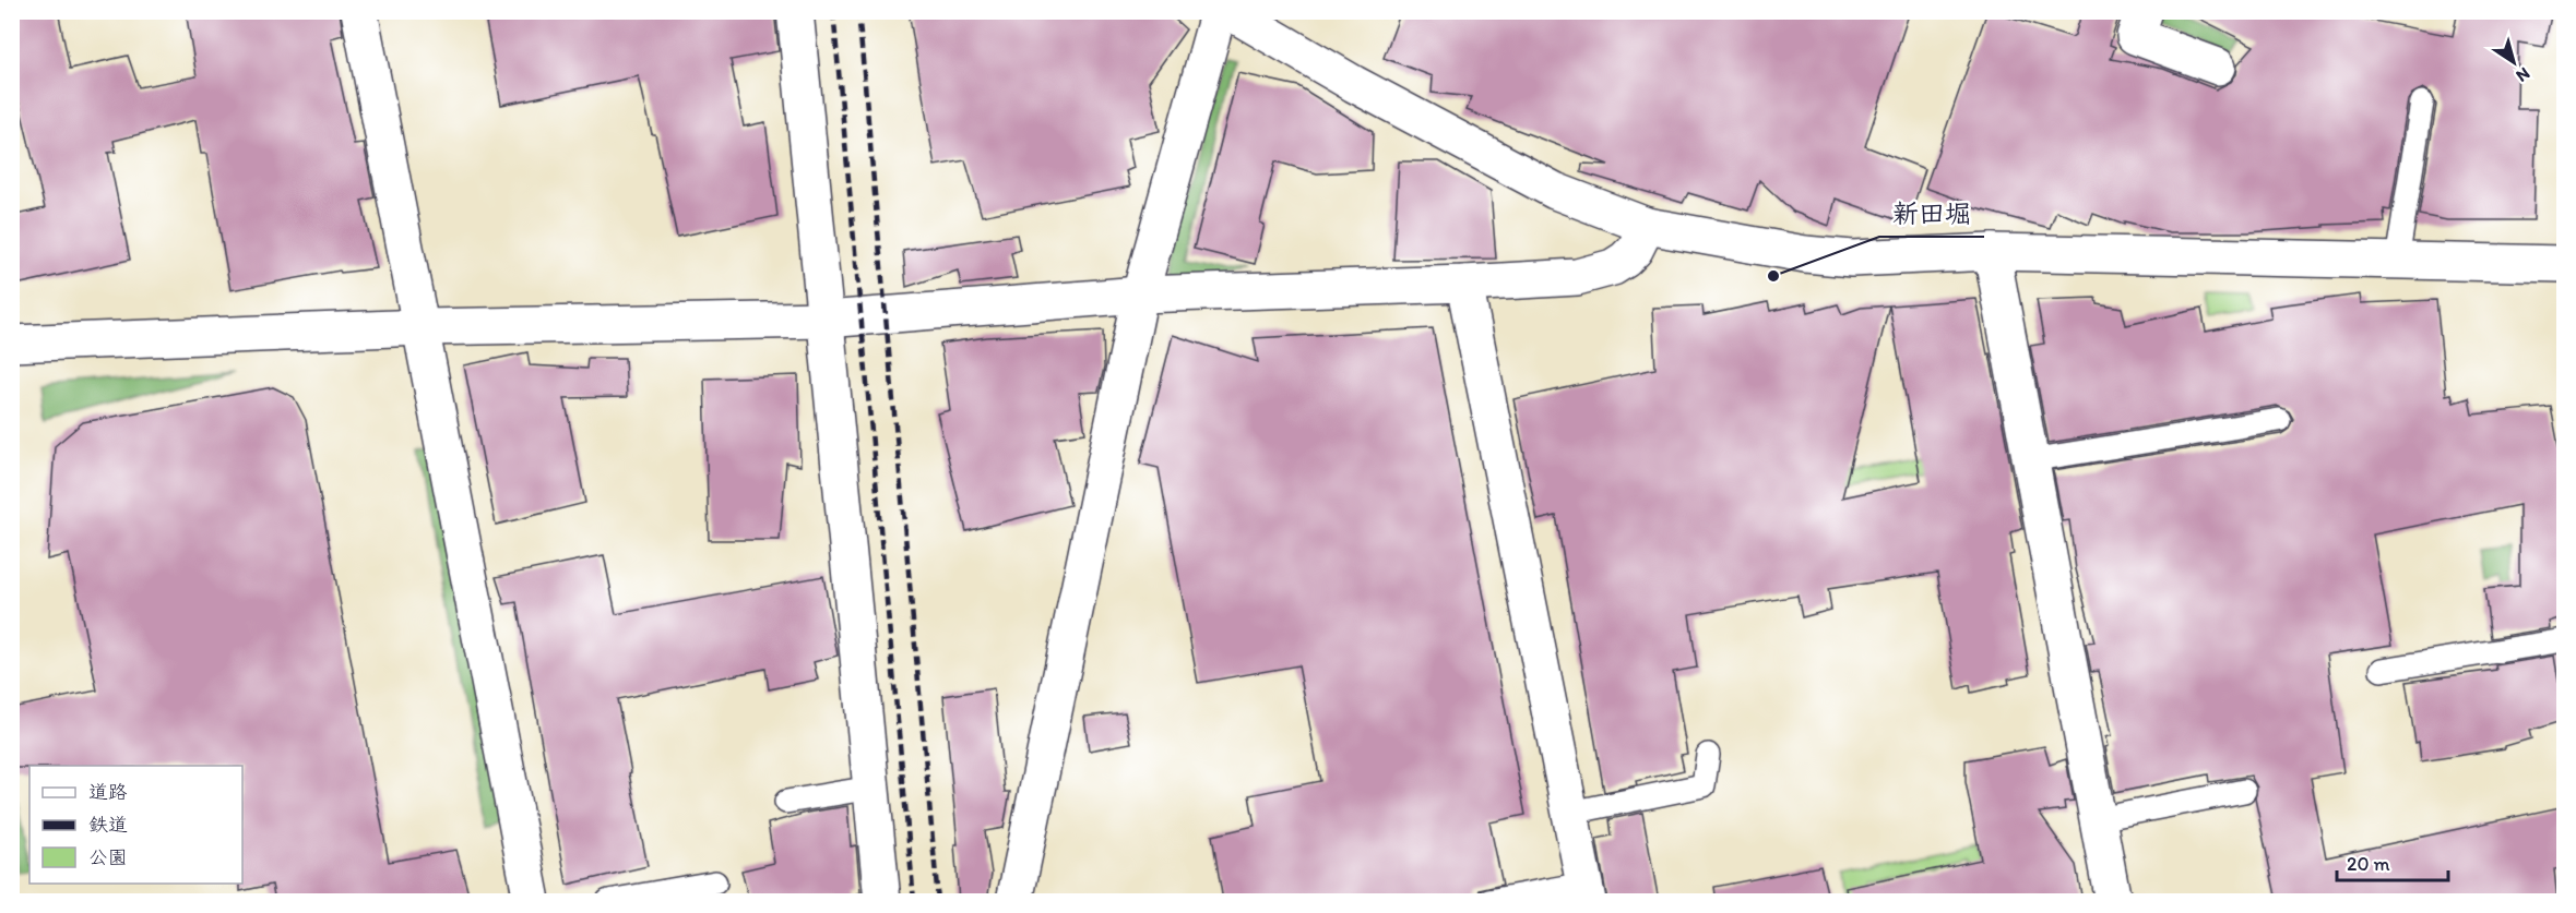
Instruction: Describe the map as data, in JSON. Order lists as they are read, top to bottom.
{
  "places": ["新田堀"],
  "legend": ["道路", "鉄道", "公園"],
  "scale_bar": "20 m",
  "north": "bottom right"
}
